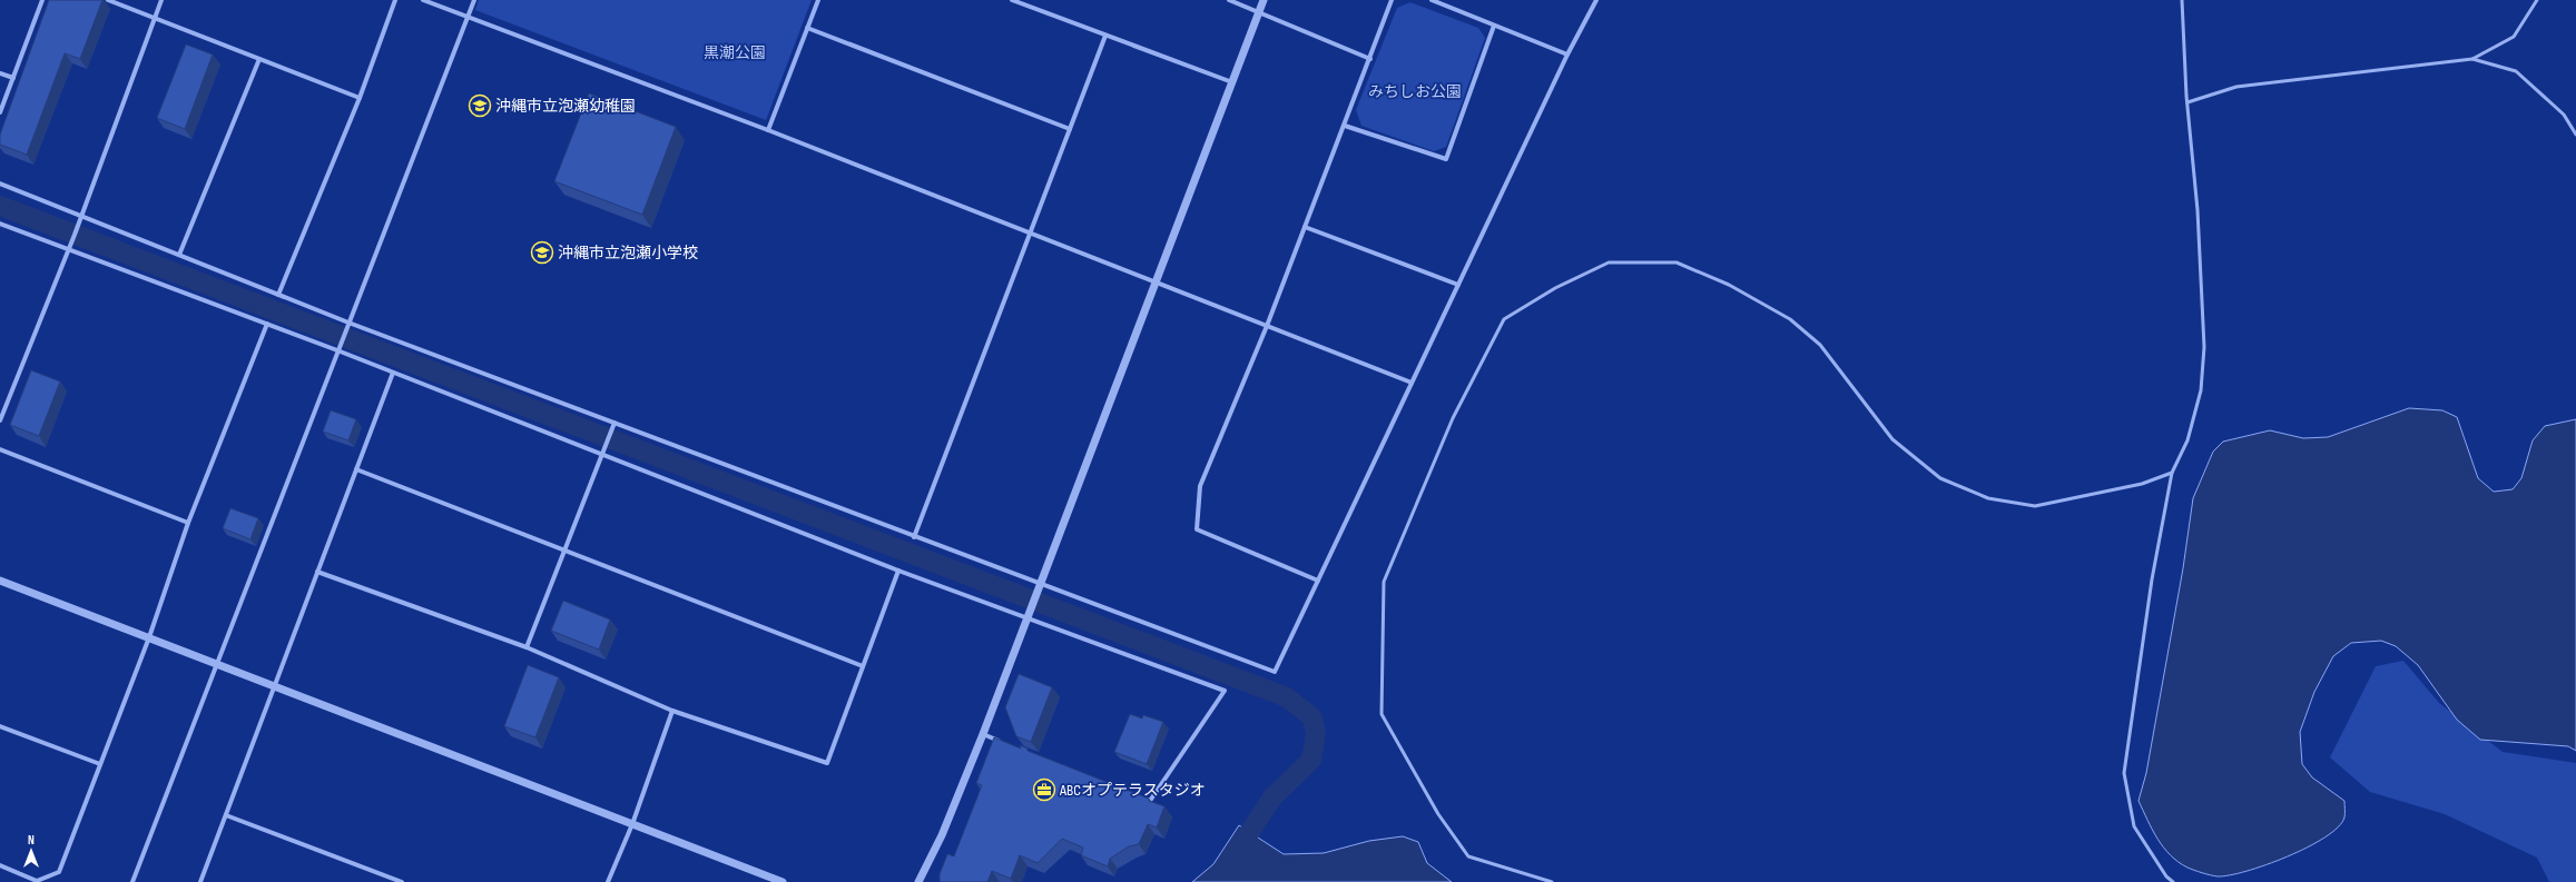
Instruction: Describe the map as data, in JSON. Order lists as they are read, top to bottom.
{
  "parks": ["黒潮公園", "みちしお公園"],
  "places": {
    "school or university": ["沖縄市立泡瀬幼稚園", "沖縄市立泡瀬小学校"],
    "office": ["ABCオプテラスタジオ"]
  },
  "north": "top"
}
